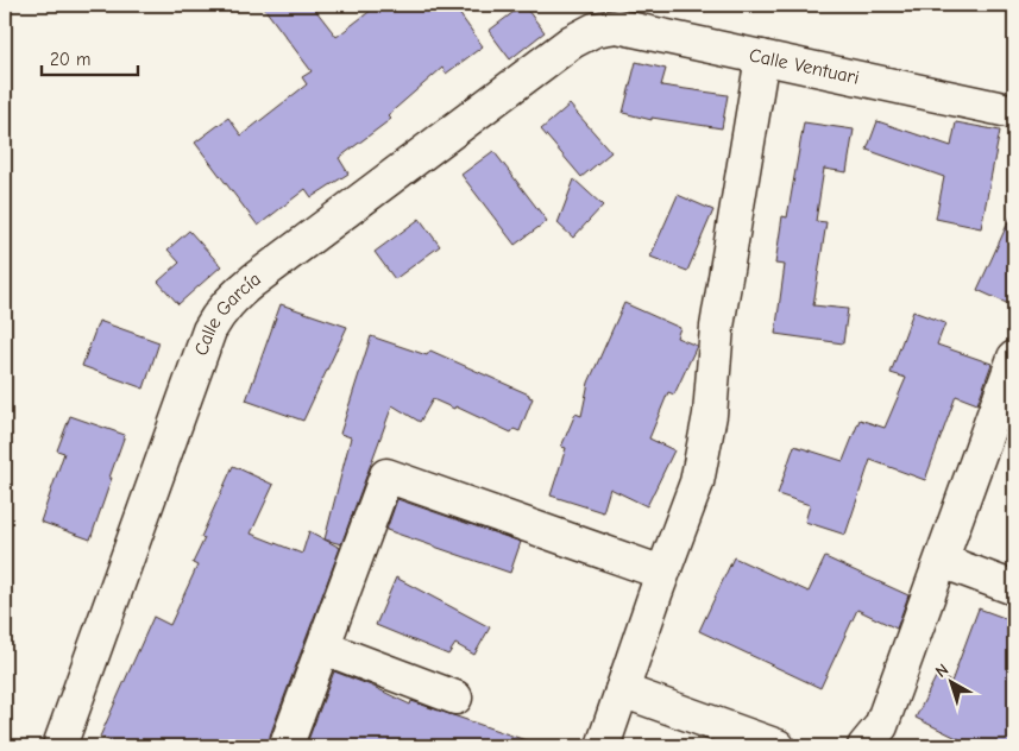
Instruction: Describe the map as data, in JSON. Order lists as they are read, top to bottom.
{
  "streets": {
    "street": ["Calle Ventuari", "Calle García"]
  },
  "crossings": [
    ["Calle Ventuari", "Calle García"]
  ],
  "scale_bar": "20 m",
  "north": "top left"
}
